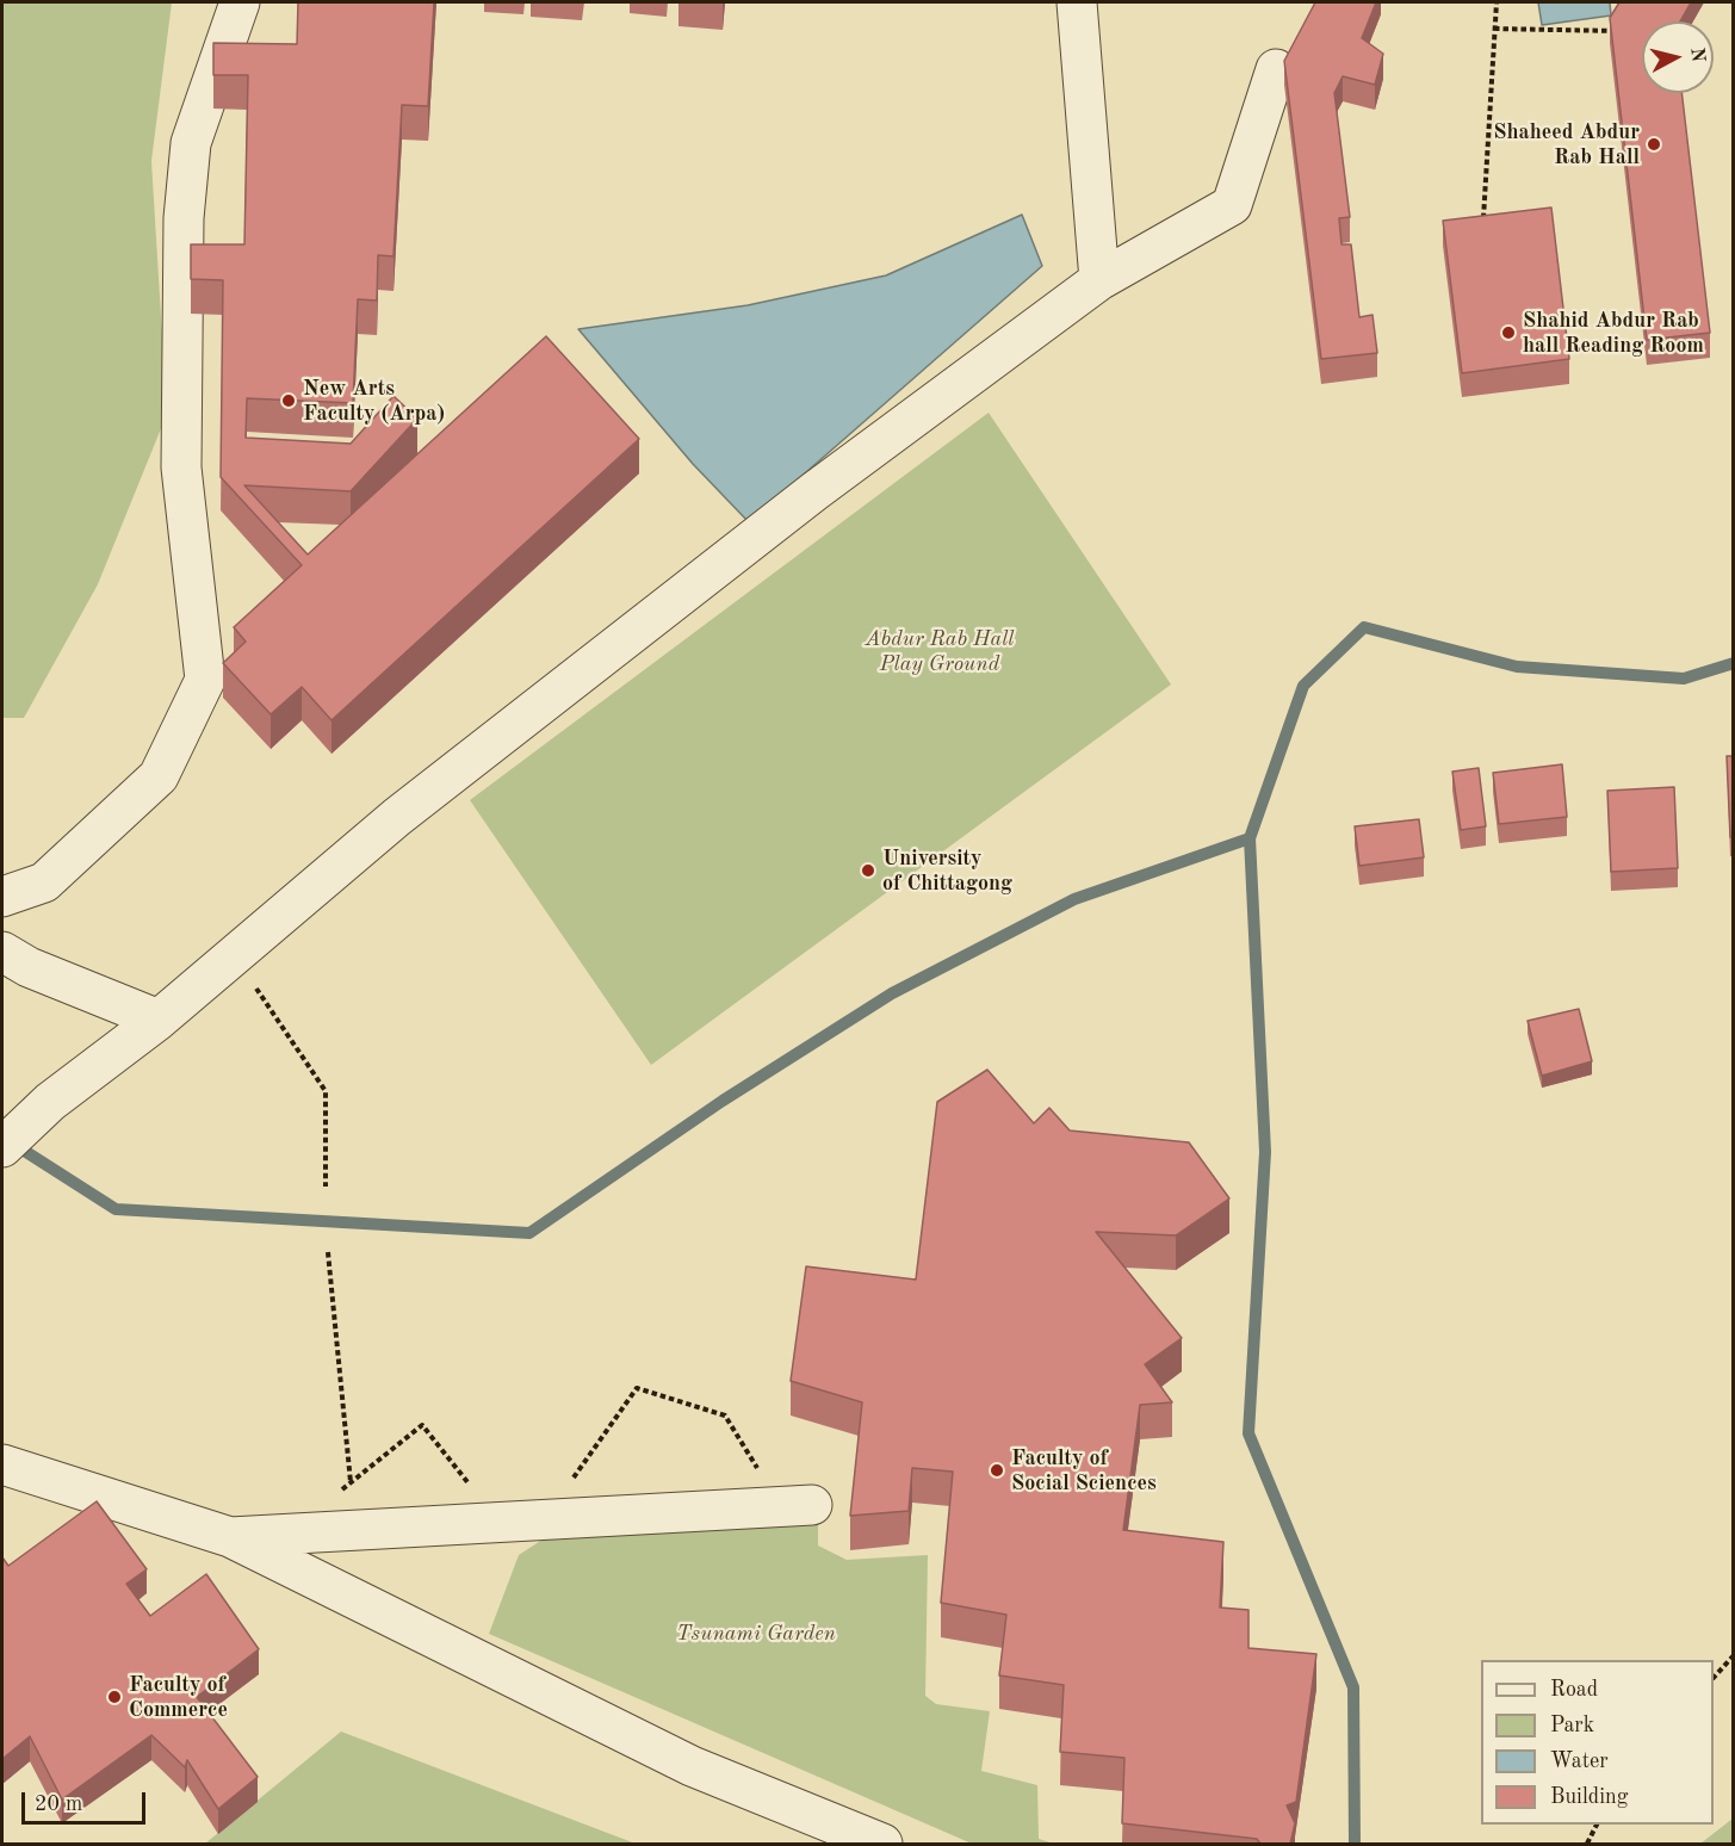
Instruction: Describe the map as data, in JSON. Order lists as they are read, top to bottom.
{
  "parks": ["Abdur Rab Hall Play Ground", "Tsunami Garden"],
  "places": [
    "Shaheed Abdur Rab Hall",
    "Shahid Abdur Rab hall Reading Room",
    "New Arts Faculty (Arpa)",
    "University of Chittagong",
    "Faculty of Social Sciences",
    "Faculty of Commerce"
  ],
  "legend": [
    "Road",
    "Park",
    "Water",
    "Building"
  ],
  "scale_bar": "20 m",
  "north": "right"
}
